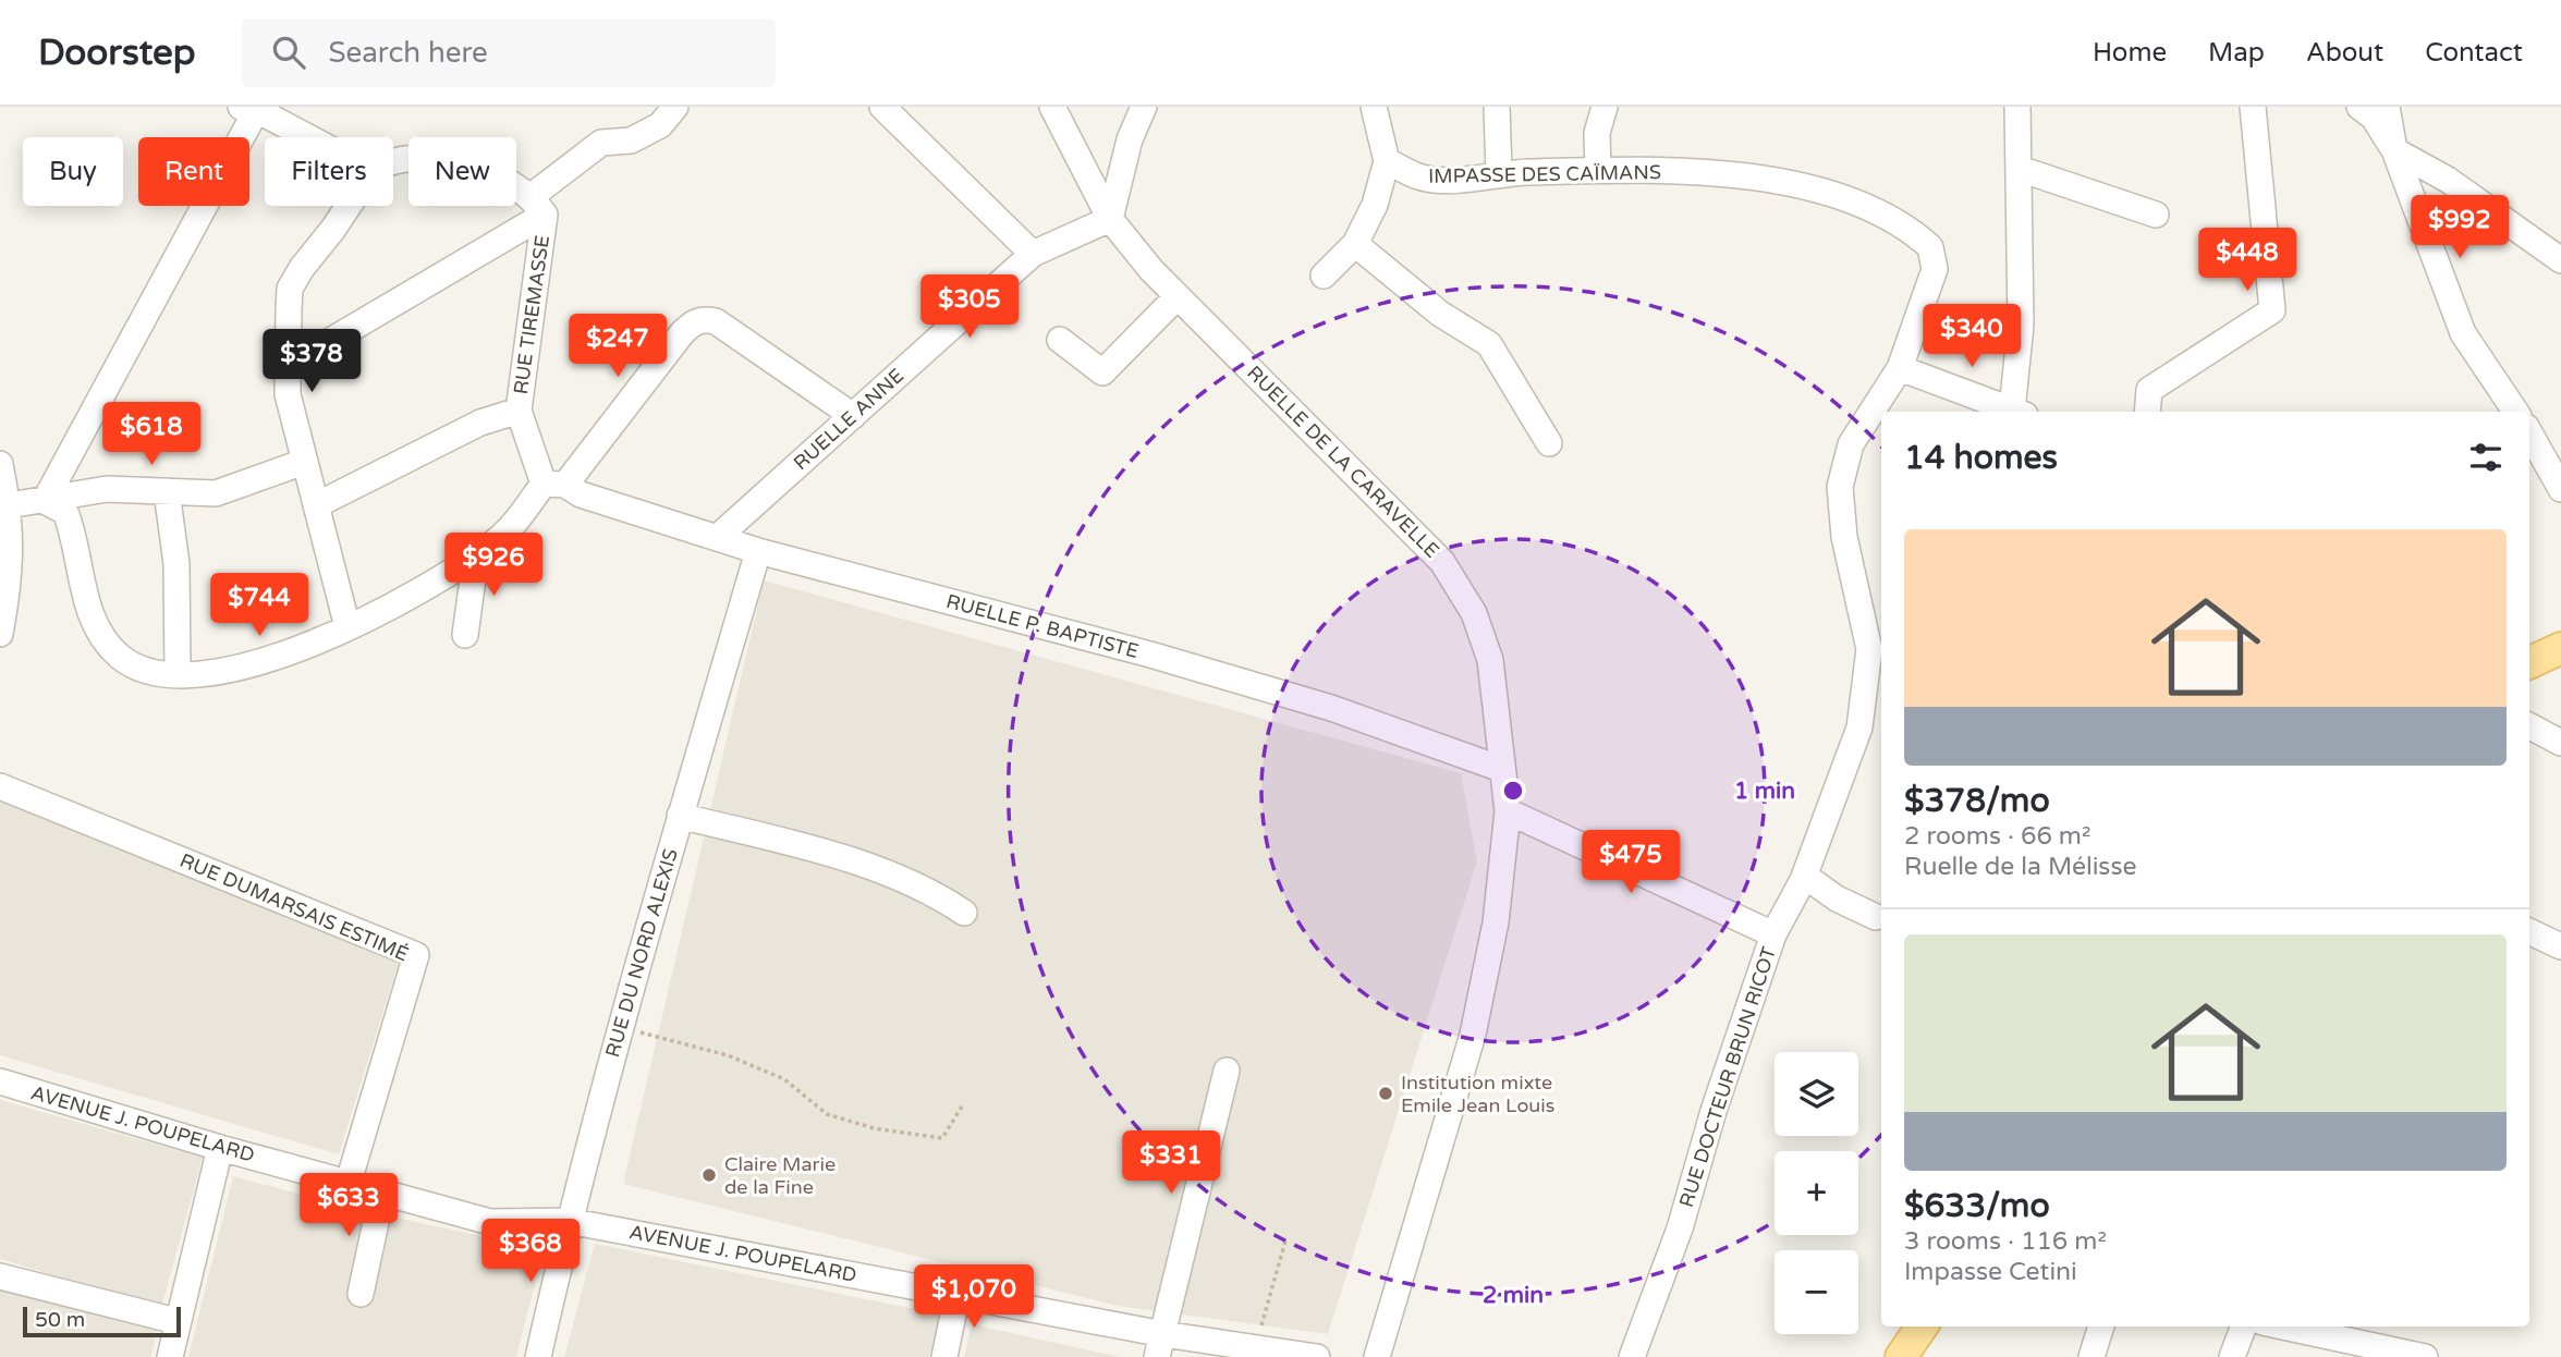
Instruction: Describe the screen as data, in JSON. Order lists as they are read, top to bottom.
{
  "streets": {
    "street": [
      "IMPASSE DES CAÏMANS",
      "RUE TIREMASSE",
      "RUELLE ANNE",
      "RUELLE DE LA CARAVELLE",
      "RUELLE P. BAPTISTE",
      "RUE DUMARSAIS ESTIMÉ",
      "RUE DU NORD ALEXIS",
      "RUE DOCTEUR BRUN RICOT",
      "AVENUE J. POUPELARD"
    ]
  },
  "crossings": [
    ["IMPASSE DES CAÏMANS", "RUE DOCTEUR BRUN RICOT"],
    ["RUE TIREMASSE", "RUELLE P. BAPTISTE"],
    ["RUELLE ANNE", "RUELLE DE LA CARAVELLE"],
    ["RUELLE ANNE", "RUELLE P. BAPTISTE"],
    ["RUELLE DE LA CARAVELLE", "RUELLE P. BAPTISTE"],
    ["RUELLE P. BAPTISTE", "RUE DU NORD ALEXIS"],
    ["RUE DUMARSAIS ESTIMÉ", "AVENUE J. POUPELARD"],
    ["RUE DU NORD ALEXIS", "AVENUE J. POUPELARD"]
  ],
  "places": ["Institution mixte Emile Jean Louis", "Claire Marie de la Fine"],
  "scale_bar": "50 m",
  "page": {
    "header": "Doorstep",
    "search": "Search here",
    "nav": [
      "Home",
      "Map",
      "About",
      "Contact"
    ],
    "chip": [
      "Buy",
      "Rent",
      "Filters",
      "New"
    ],
    "price": [
      "$992",
      "$448",
      "$305",
      "$340",
      "$247",
      "$378",
      "$618",
      "$926",
      "$744",
      "$475",
      "$331",
      "$633",
      "$368",
      "$1,070"
    ],
    "heading": "14 homes",
    "list": [
      {
        "name": "$378/mo",
        "note": "2 rooms · 66 m² · Ruelle de la Mélisse"
      },
      {
        "name": "$633/mo",
        "note": "3 rooms · 116 m² · Impasse Cetini"
      }
    ],
    "map_buttons": ["+", "−"],
    "scale": "50 m"
  },
  "rings": ["1 min", "2 min"]
}
